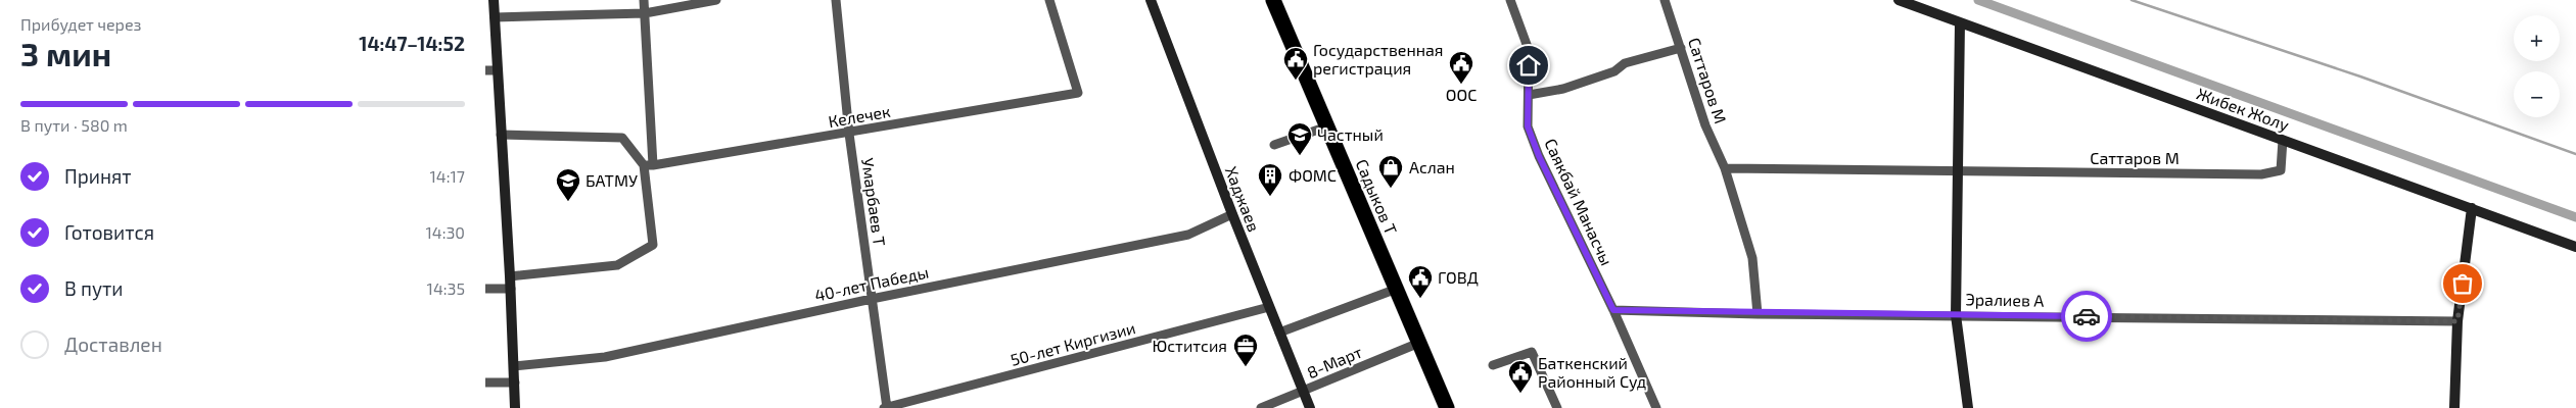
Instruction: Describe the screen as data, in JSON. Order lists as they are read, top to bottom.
{
  "streets": {
    "highway": ["Садыков Т"],
    "street": [
      "Саттаров М",
      "Жибек Жолу",
      "Келечек",
      "Хаджаев",
      "Умарбаев Т",
      "Саякбай Манасчы",
      "40-лет Пабеды",
      "Эралиев А",
      "50-лет Киргизии",
      "8-Март"
    ]
  },
  "crossings": [
    ["Саттаров М", "Жибек Жолу"],
    ["Саттаров М", "Эралиев А"],
    ["Келечек", "Умарбаев Т"],
    ["Садыков Т", "8-Март"],
    ["Хаджаев", "40-лет Пабеды"],
    ["Хаджаев", "50-лет Киргизии"],
    ["Хаджаев", "8-Март"],
    ["Умарбаев Т", "40-лет Пабеды"],
    ["Умарбаев Т", "50-лет Киргизии"],
    ["Саякбай Манасчы", "Эралиев А"]
  ],
  "places": {
    "public building": [
      "Государственная регистрация",
      "ООС",
      "ГОВД",
      "Баткенский Районный Суд"
    ],
    "school or university": ["Частный", "БАТМУ"],
    "shop": ["Аслан"],
    "building": ["ФОМС"],
    "office": ["Юститсия"]
  },
  "page": {
    "heading": ["3 мин", "Прибудет через", "14:47–14:52"],
    "map_buttons": ["+", "−"],
    "bar": "В пути · 580 m",
    "list": [
      ["Принят", "14:17"],
      ["Готовится", "14:30"],
      ["В пути", "14:35"],
      "Доставлен"
    ]
  }
}
